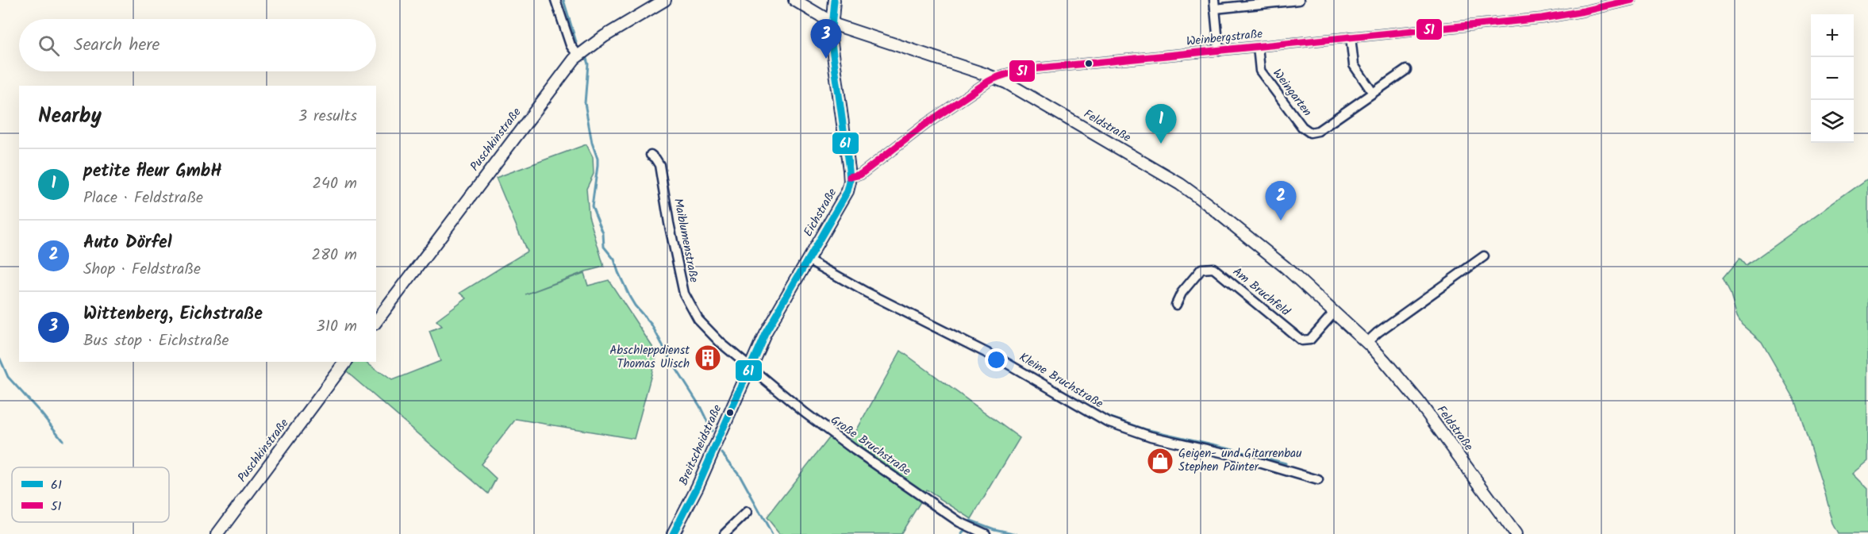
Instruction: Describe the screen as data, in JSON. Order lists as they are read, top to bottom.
{
  "streets": {
    "street": [
      "Weinbergstraße",
      "Weingarten",
      "Feldstraße",
      "Puschkinstraße",
      "Eichstraße",
      "Maiblumenstraße",
      "Am Bruchfeld",
      "Kleine Bruchstraße",
      "Breitscheidstraße",
      "Große Bruchstraße"
    ]
  },
  "crossings": [
    ["Weinbergstraße", "Weingarten"],
    ["Weinbergstraße", "Feldstraße"],
    ["Weinbergstraße", "Eichstraße"],
    ["Feldstraße", "Eichstraße"],
    ["Feldstraße", "Am Bruchfeld"],
    ["Eichstraße", "Maiblumenstraße"],
    ["Eichstraße", "Kleine Bruchstraße"],
    ["Eichstraße", "Breitscheidstraße"],
    ["Eichstraße", "Große Bruchstraße"],
    ["Maiblumenstraße", "Breitscheidstraße"],
    ["Maiblumenstraße", "Große Bruchstraße"],
    ["Breitscheidstraße", "Große Bruchstraße"]
  ],
  "places": {
    "building": ["Abschleppdienst Thomas Ulisch"],
    "shop": ["Geigen- und Gitarrenbau Stephen Painter"]
  },
  "lines": ["transit line 61", "transit line 51"],
  "legend": ["61", "51"],
  "page": {
    "map_buttons": ["+", "−"],
    "pins": ["3", "1", "2"],
    "search": "Search here",
    "heading": ["Nearby", "3 results"],
    "list": [
      {
        "mark": "1",
        "name": "petite fleur GmbH",
        "note": "Place · Feldstraße",
        "value": "240 m"
      },
      {
        "mark": "2",
        "name": "Auto Dörfel",
        "note": "Shop · Feldstraße",
        "value": "280 m"
      },
      {
        "mark": "3",
        "name": "Wittenberg, Eichstraße",
        "note": "Bus stop · Eichstraße",
        "value": "310 m"
      }
    ]
  }
}
